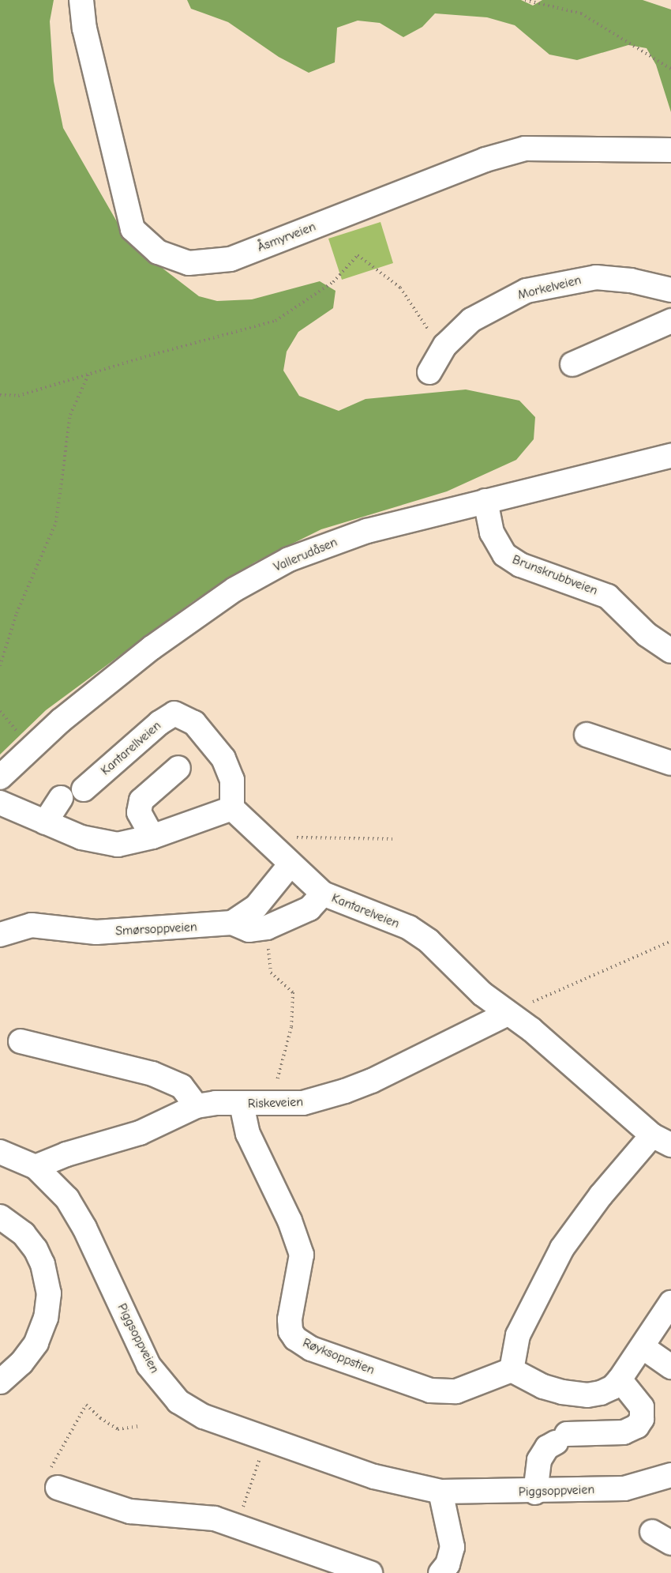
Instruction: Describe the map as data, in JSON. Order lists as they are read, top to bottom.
{
  "streets": {
    "street": [
      "Åsmyrveien",
      "Morkelveien",
      "Vallerudåsen",
      "Brunskrubbveien",
      "Kantarellveien",
      "Kantarelveien",
      "Smørsoppveien",
      "Riskeveien",
      "Piggsoppveien",
      "Røyksoppstien"
    ]
  },
  "crossings": [
    ["Vallerudåsen", "Brunskrubbveien"],
    ["Kantarellveien", "Kantarelveien"],
    ["Kantarelveien", "Smørsoppveien"],
    ["Kantarelveien", "Riskeveien"],
    ["Riskeveien", "Piggsoppveien"],
    ["Riskeveien", "Røyksoppstien"]
  ]
}
